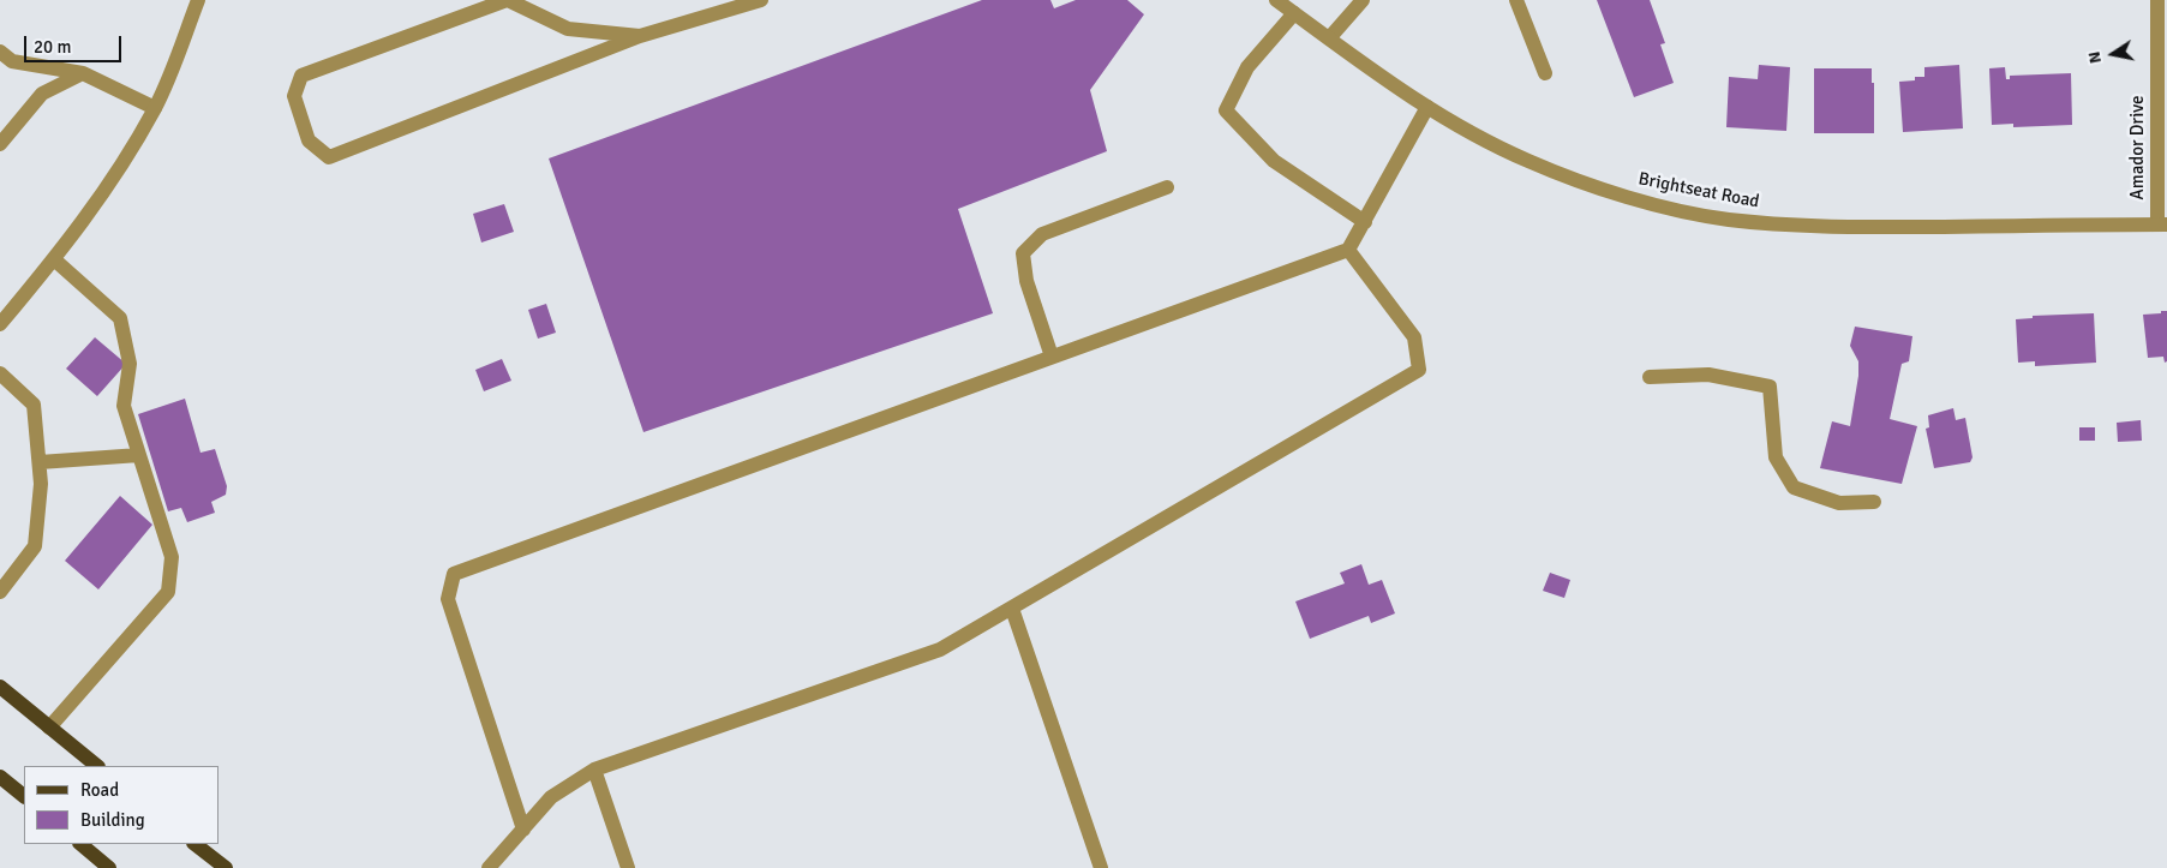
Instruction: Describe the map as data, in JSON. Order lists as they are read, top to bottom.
{
  "streets": {
    "street": ["Amador Drive", "Brightseat Road"]
  },
  "crossings": [
    ["Amador Drive", "Brightseat Road"]
  ],
  "legend": ["Road", "Building"],
  "scale_bar": "20 m",
  "north": "left"
}
